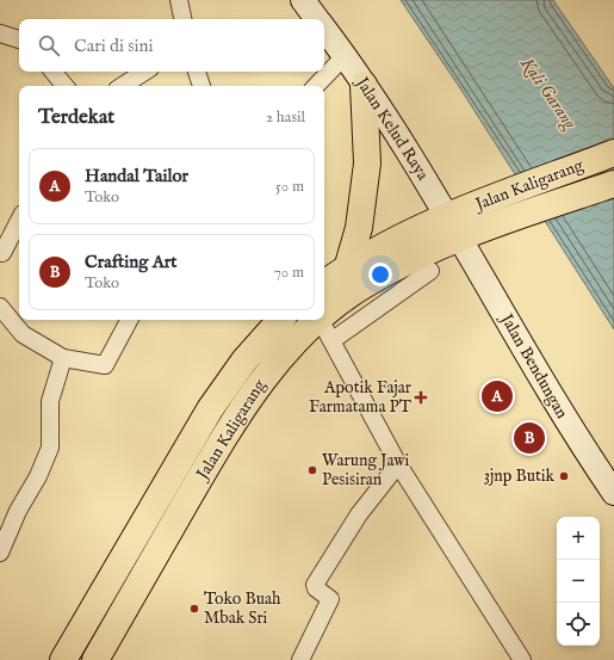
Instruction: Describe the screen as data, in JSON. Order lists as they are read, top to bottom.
{
  "streets": {
    "highway": ["Jalan Kaligarang"],
    "street": ["Jalan Kelud Raya", "Jalan Bendungan"]
  },
  "crossings": [
    ["Jalan Kelud Raya", "Jalan Kaligarang"],
    ["Jalan Kelud Raya", "Jalan Bendungan"],
    ["Jalan Kaligarang", "Jalan Bendungan"]
  ],
  "water": ["Kali Garang"],
  "places": {
    "health": ["Apotik Fajar Farmatama PT"],
    "other": ["Warung Jawi Pesisiran", "3jnp Butik", "Toko Buah Mbak Sri"]
  },
  "page": {
    "search": "Cari di sini",
    "heading": ["Terdekat", "2 hasil"],
    "list": [
      {
        "mark": "A",
        "name": "Handal Tailor",
        "note": "Toko",
        "value": "50 m"
      },
      {
        "mark": "B",
        "name": "Crafting Art",
        "note": "Toko",
        "value": "70 m"
      }
    ],
    "pins": ["A", "B"],
    "map_buttons": ["+", "−"]
  }
}
